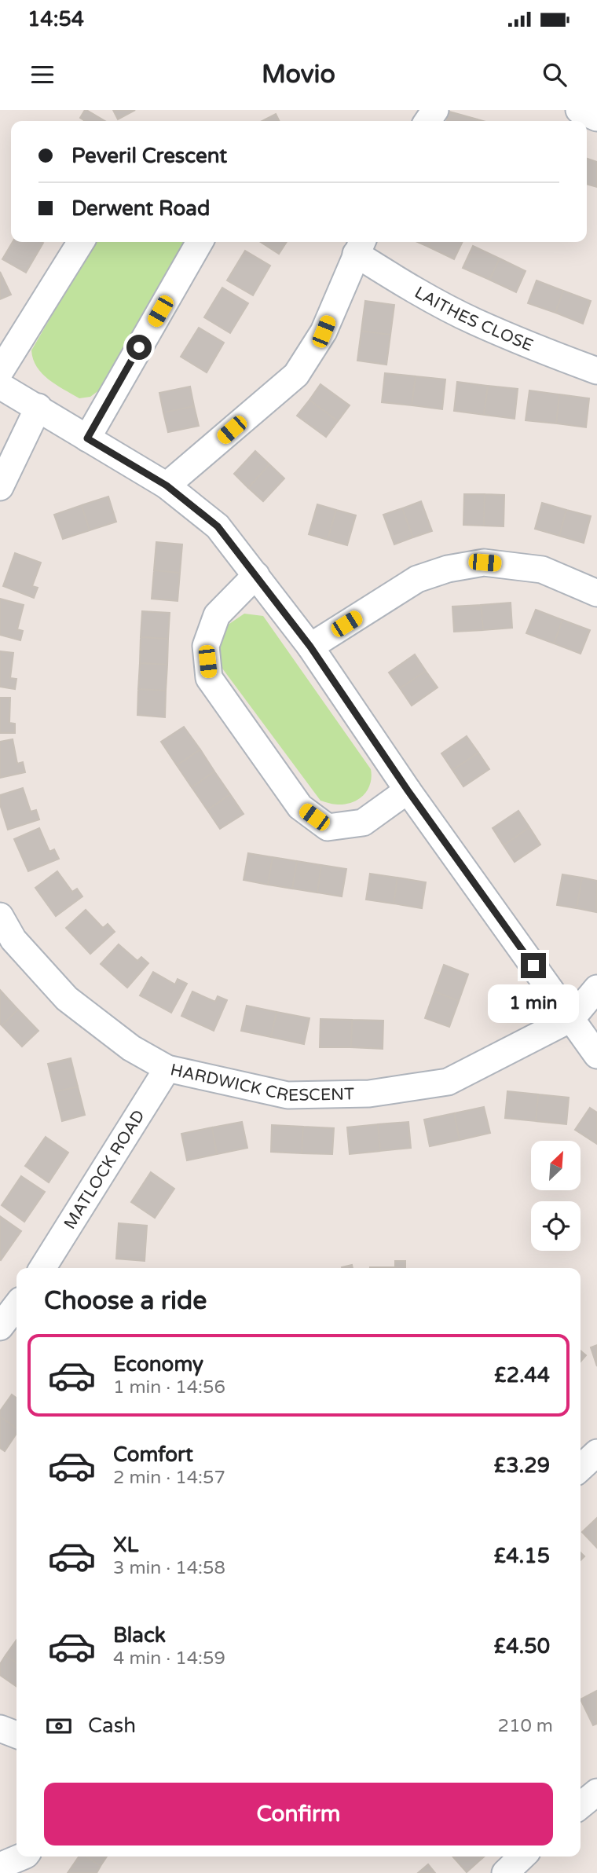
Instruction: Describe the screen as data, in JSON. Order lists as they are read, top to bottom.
{
  "streets": {
    "street": ["LAITHES CLOSE", "HARDWICK CRESCENT", "MATLOCK ROAD"]
  },
  "crossings": [
    ["HARDWICK CRESCENT", "MATLOCK ROAD"]
  ],
  "north": "top right",
  "page": {
    "status": "14:54",
    "header": "Movio",
    "banner": ["Peveril Crescent", "Derwent Road"],
    "bubble": "1 min",
    "heading": "Choose a ride",
    "list": [
      {
        "name": "Economy",
        "note": "1 min · 14:56",
        "value": "£2.44"
      },
      {
        "name": "Comfort",
        "note": "2 min · 14:57",
        "value": "£3.29"
      },
      {
        "name": "XL",
        "note": "3 min · 14:58",
        "value": "£4.15"
      },
      {
        "name": "Black",
        "note": "4 min · 14:59",
        "value": "£4.50"
      }
    ],
    "pay": ["Cash", "210 m"],
    "buttons": "Confirm"
  }
}
